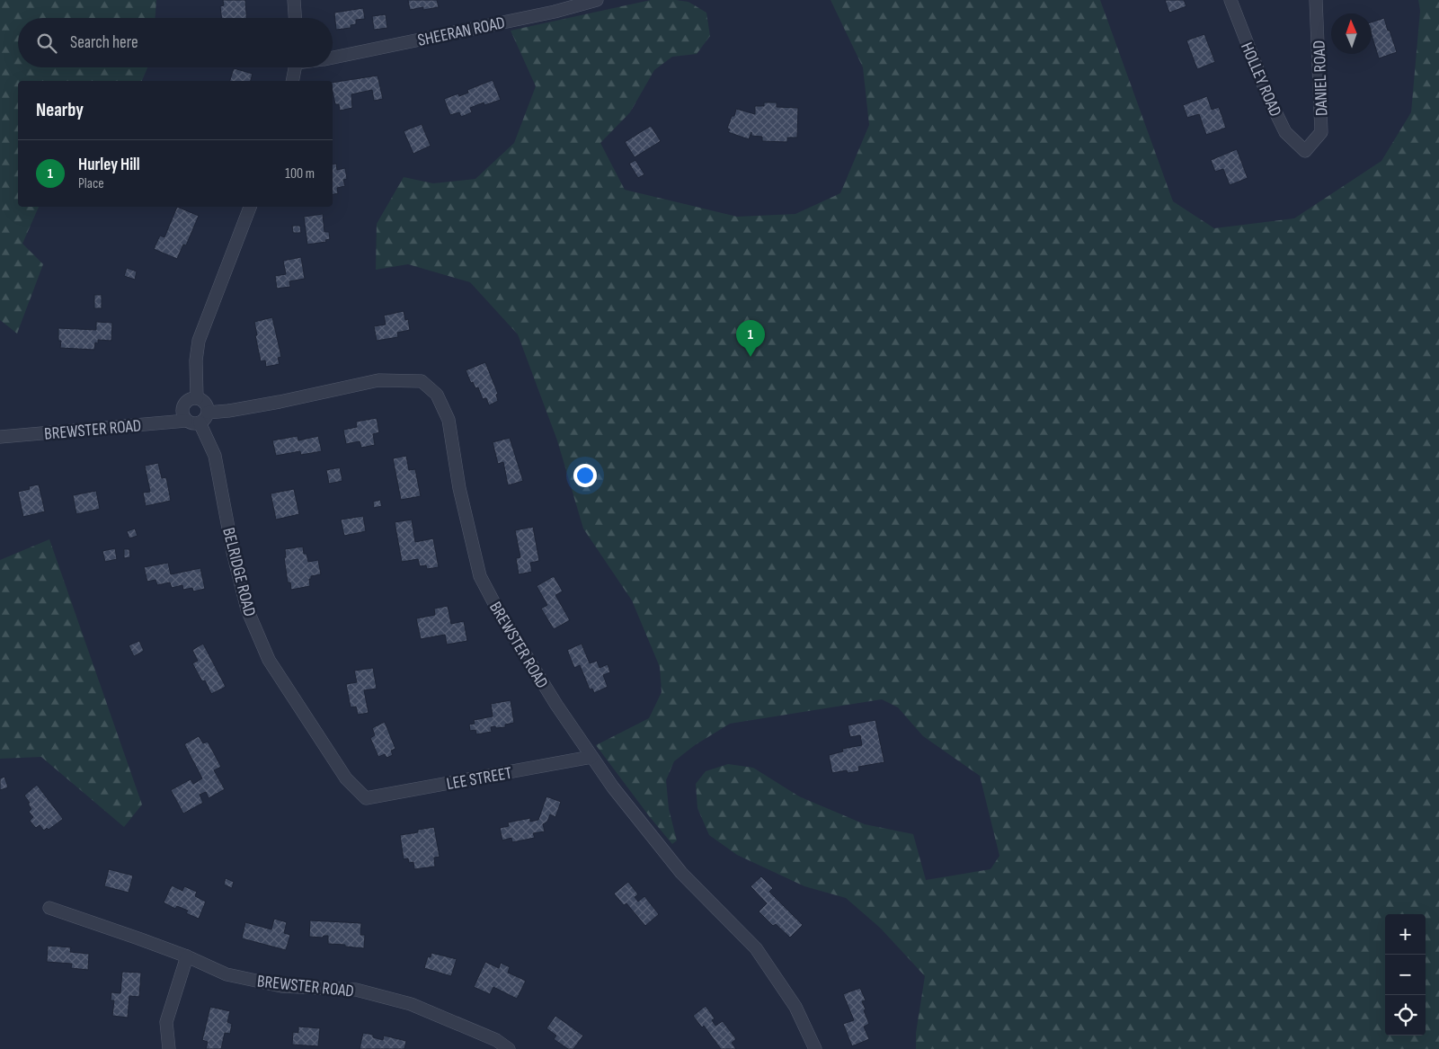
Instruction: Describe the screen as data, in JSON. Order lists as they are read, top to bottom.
{
  "streets": {
    "street": [
      "SHEERAN ROAD",
      "DANIEL ROAD",
      "HOLLEY ROAD",
      "BREWSTER ROAD",
      "BELRIDGE ROAD",
      "LEE STREET"
    ]
  },
  "crossings": [
    ["DANIEL ROAD", "HOLLEY ROAD"],
    ["BREWSTER ROAD", "BELRIDGE ROAD"],
    ["BREWSTER ROAD", "LEE STREET"],
    ["BELRIDGE ROAD", "LEE STREET"]
  ],
  "north": "top",
  "page": {
    "search": "Search here",
    "heading": "Nearby",
    "list": [
      {
        "mark": "1",
        "name": "Hurley Hill",
        "note": "Place",
        "value": "100 m"
      }
    ],
    "pins": "1",
    "map_buttons": ["+", "−"]
  }
}
